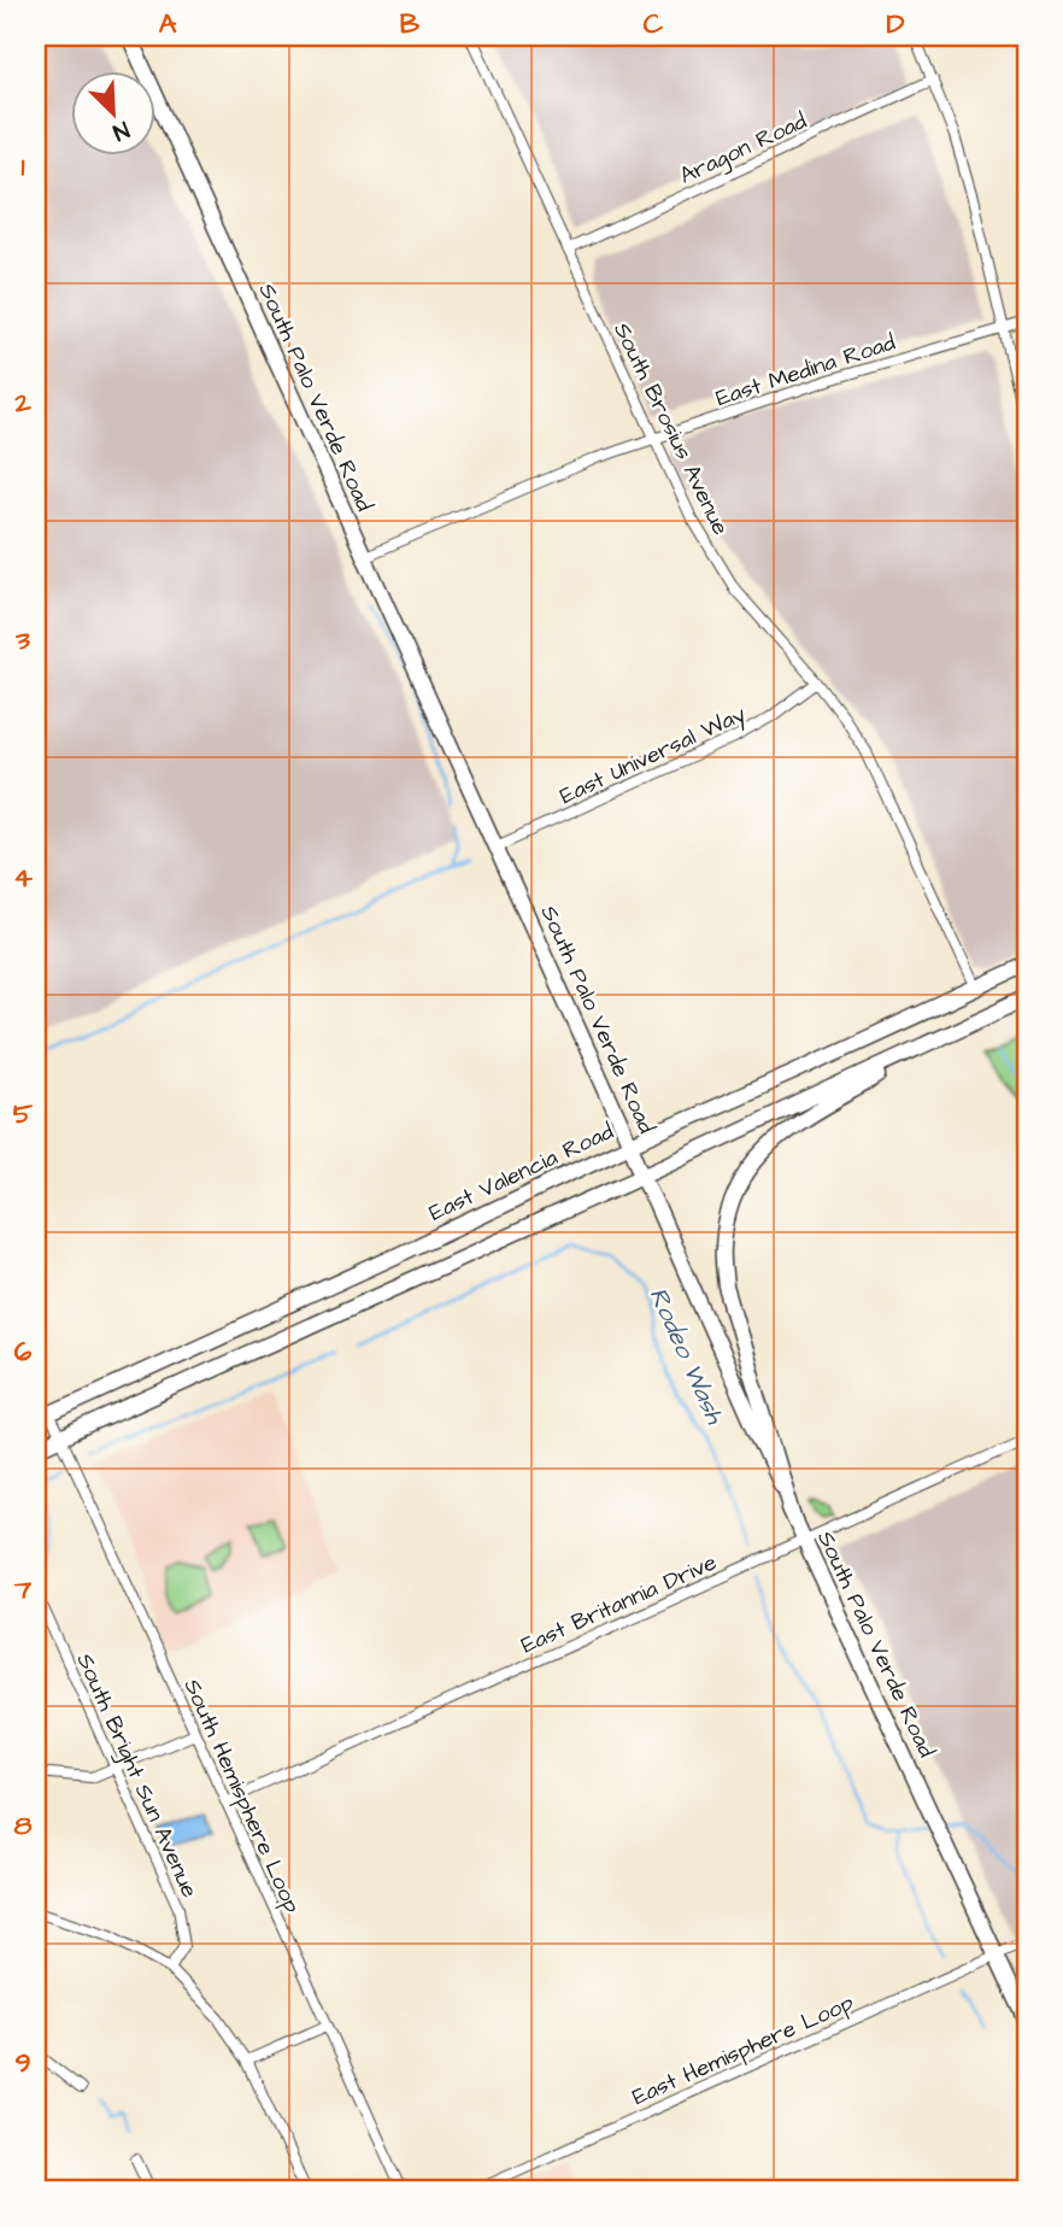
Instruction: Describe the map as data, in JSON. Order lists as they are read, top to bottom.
{
  "streets": {
    "main road": ["South Palo Verde Road", "East Valencia Road"],
    "street": [
      "Aragon Road",
      "East Medina Road",
      "South Brosius Avenue",
      "East Universal Way",
      "East Britannia Drive",
      "South Bright Sun Avenue",
      "South Hemisphere Loop",
      "East Hemisphere Loop"
    ]
  },
  "crossings": [
    ["Aragon Road", "South Brosius Avenue"],
    ["East Medina Road", "South Palo Verde Road"],
    ["East Medina Road", "South Brosius Avenue"],
    ["South Palo Verde Road", "East Universal Way"],
    ["South Palo Verde Road", "East Valencia Road"],
    ["South Palo Verde Road", "East Britannia Drive"],
    ["South Palo Verde Road", "East Hemisphere Loop"],
    ["South Brosius Avenue", "East Universal Way"],
    ["South Brosius Avenue", "East Valencia Road"],
    ["East Valencia Road", "South Hemisphere Loop"],
    ["East Britannia Drive", "South Hemisphere Loop"]
  ],
  "water": ["Rodeo Wash"],
  "north": "bottom right",
  "grid": {
    "columns": [
      "A",
      "B",
      "C",
      "D"
    ],
    "rows": [
      "1",
      "2",
      "3",
      "4",
      "5",
      "6",
      "7",
      "8",
      "9"
    ]
  }
}
